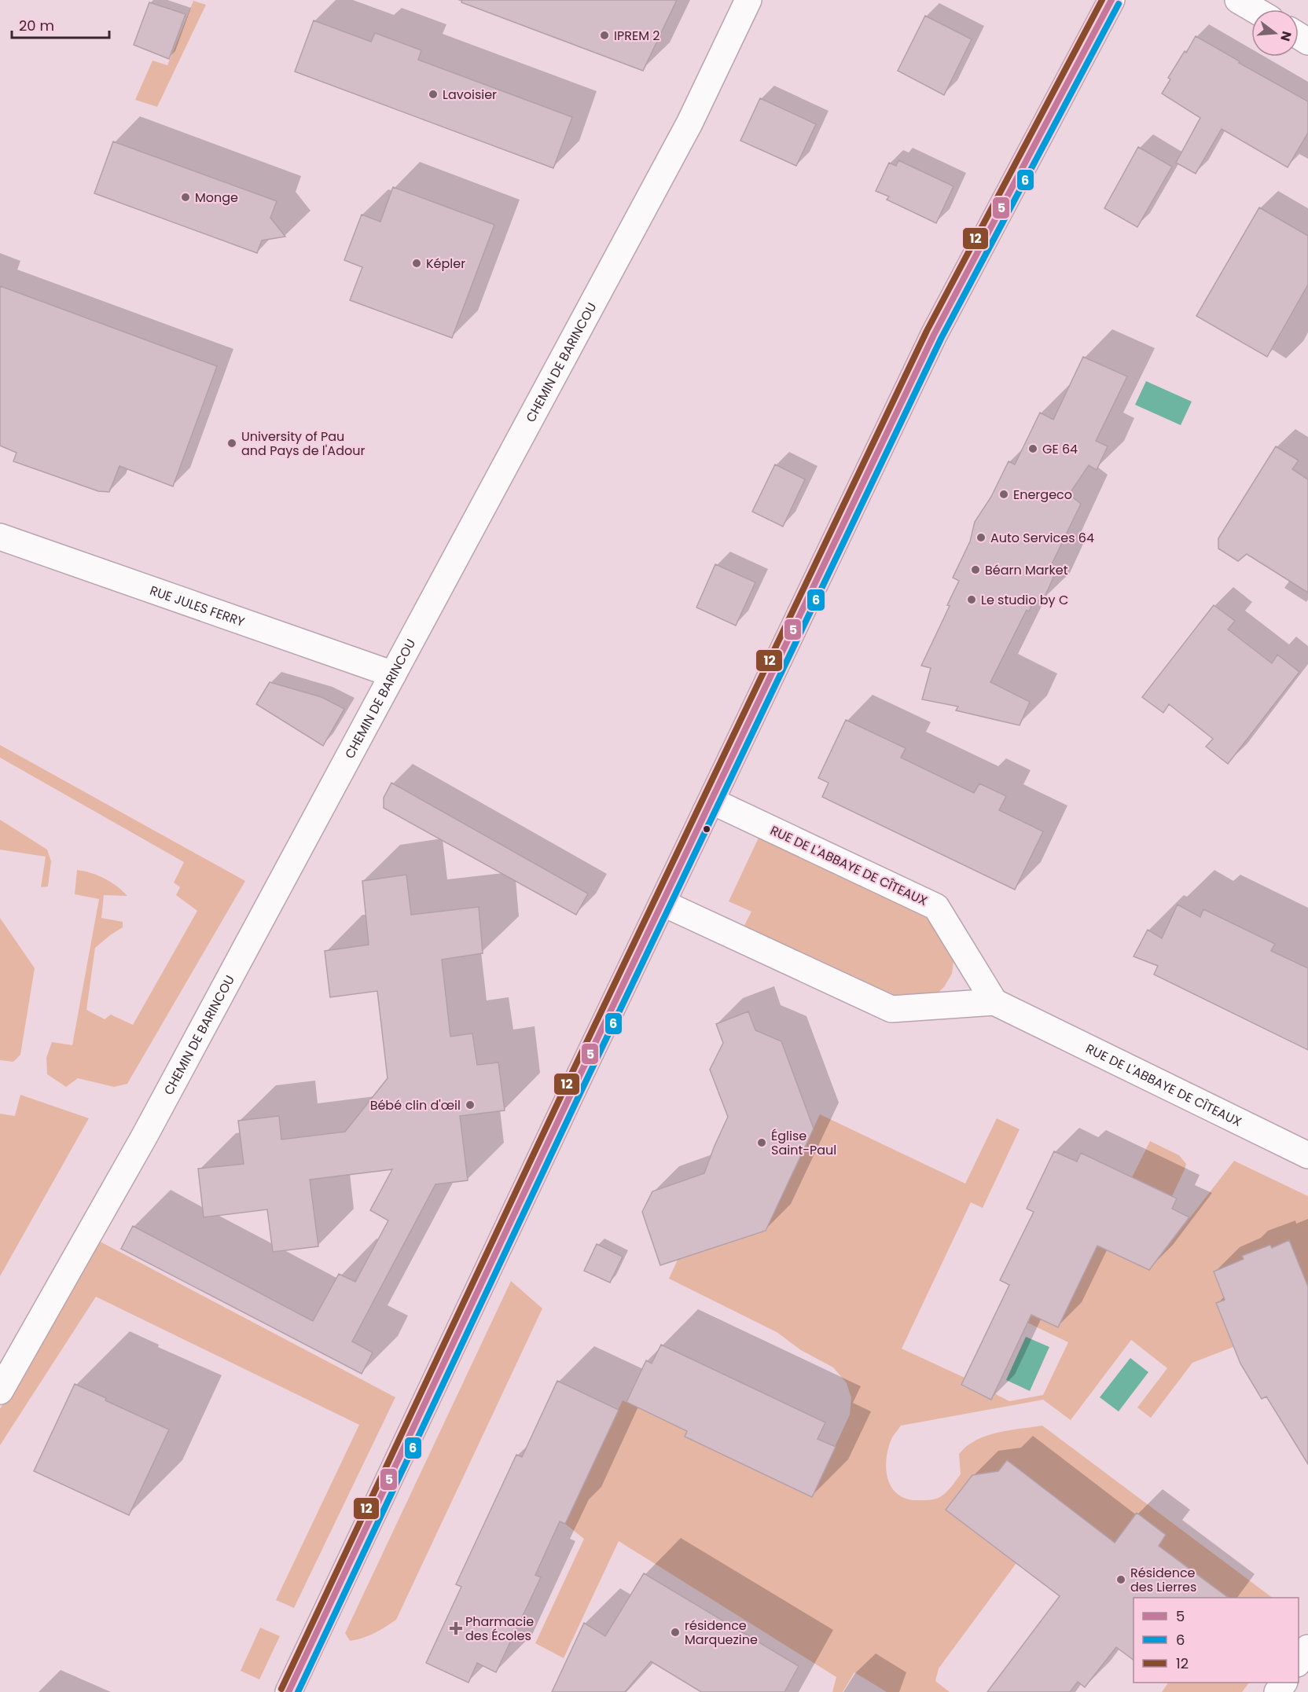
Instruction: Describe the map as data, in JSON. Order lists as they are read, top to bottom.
{
  "streets": {
    "street": ["CHEMIN DE BARINCOU", "RUE JULES FERRY", "RUE DE L'ABBAYE DE CÎTEAUX"]
  },
  "crossings": [
    ["CHEMIN DE BARINCOU", "RUE JULES FERRY"]
  ],
  "places": {
    "other": [
      "IPREM 2",
      "Lavoisier",
      "Monge",
      "Képler",
      "University of Pau and Pays de l'Adour",
      "GE 64",
      "Energeco",
      "Auto Services 64",
      "Béarn Market",
      "Le studio by C",
      "Bébé clin d'œil",
      "Église Saint-Paul",
      "Résidence des Lierres",
      "résidence Marquezine"
    ],
    "health": ["Pharmacie des Écoles"]
  },
  "lines": ["transit line 5", "transit line 12", "transit line 6"],
  "legend": ["5", "6", "12"],
  "scale_bar": "20 m",
  "north": "right"
}
